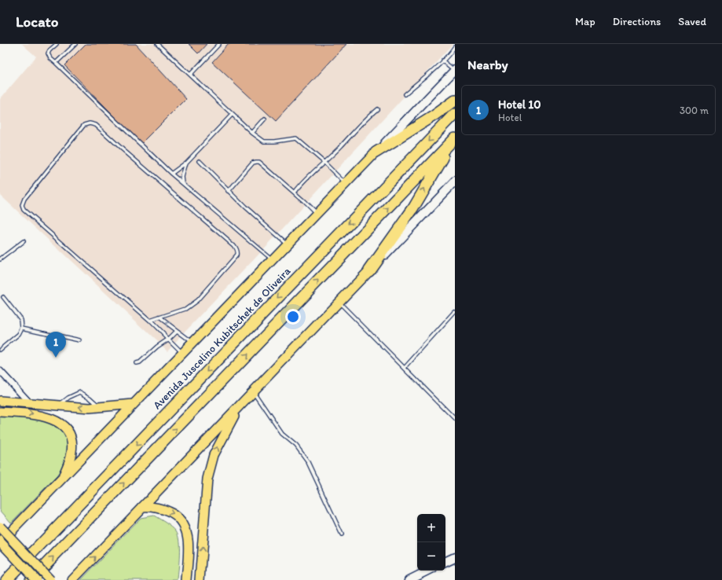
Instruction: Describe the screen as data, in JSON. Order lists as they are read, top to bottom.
{
  "streets": {
    "highway": ["Avenida Juscelino Kubitschek de Oliveira"]
  },
  "page": {
    "header": "Locato",
    "nav": ["Map", "Directions", "Saved"],
    "heading": "Nearby",
    "list": [
      {
        "mark": "1",
        "name": "Hotel 10",
        "note": "Hotel",
        "value": "300 m"
      }
    ],
    "pins": "1",
    "map_buttons": ["+", "−"]
  }
}
